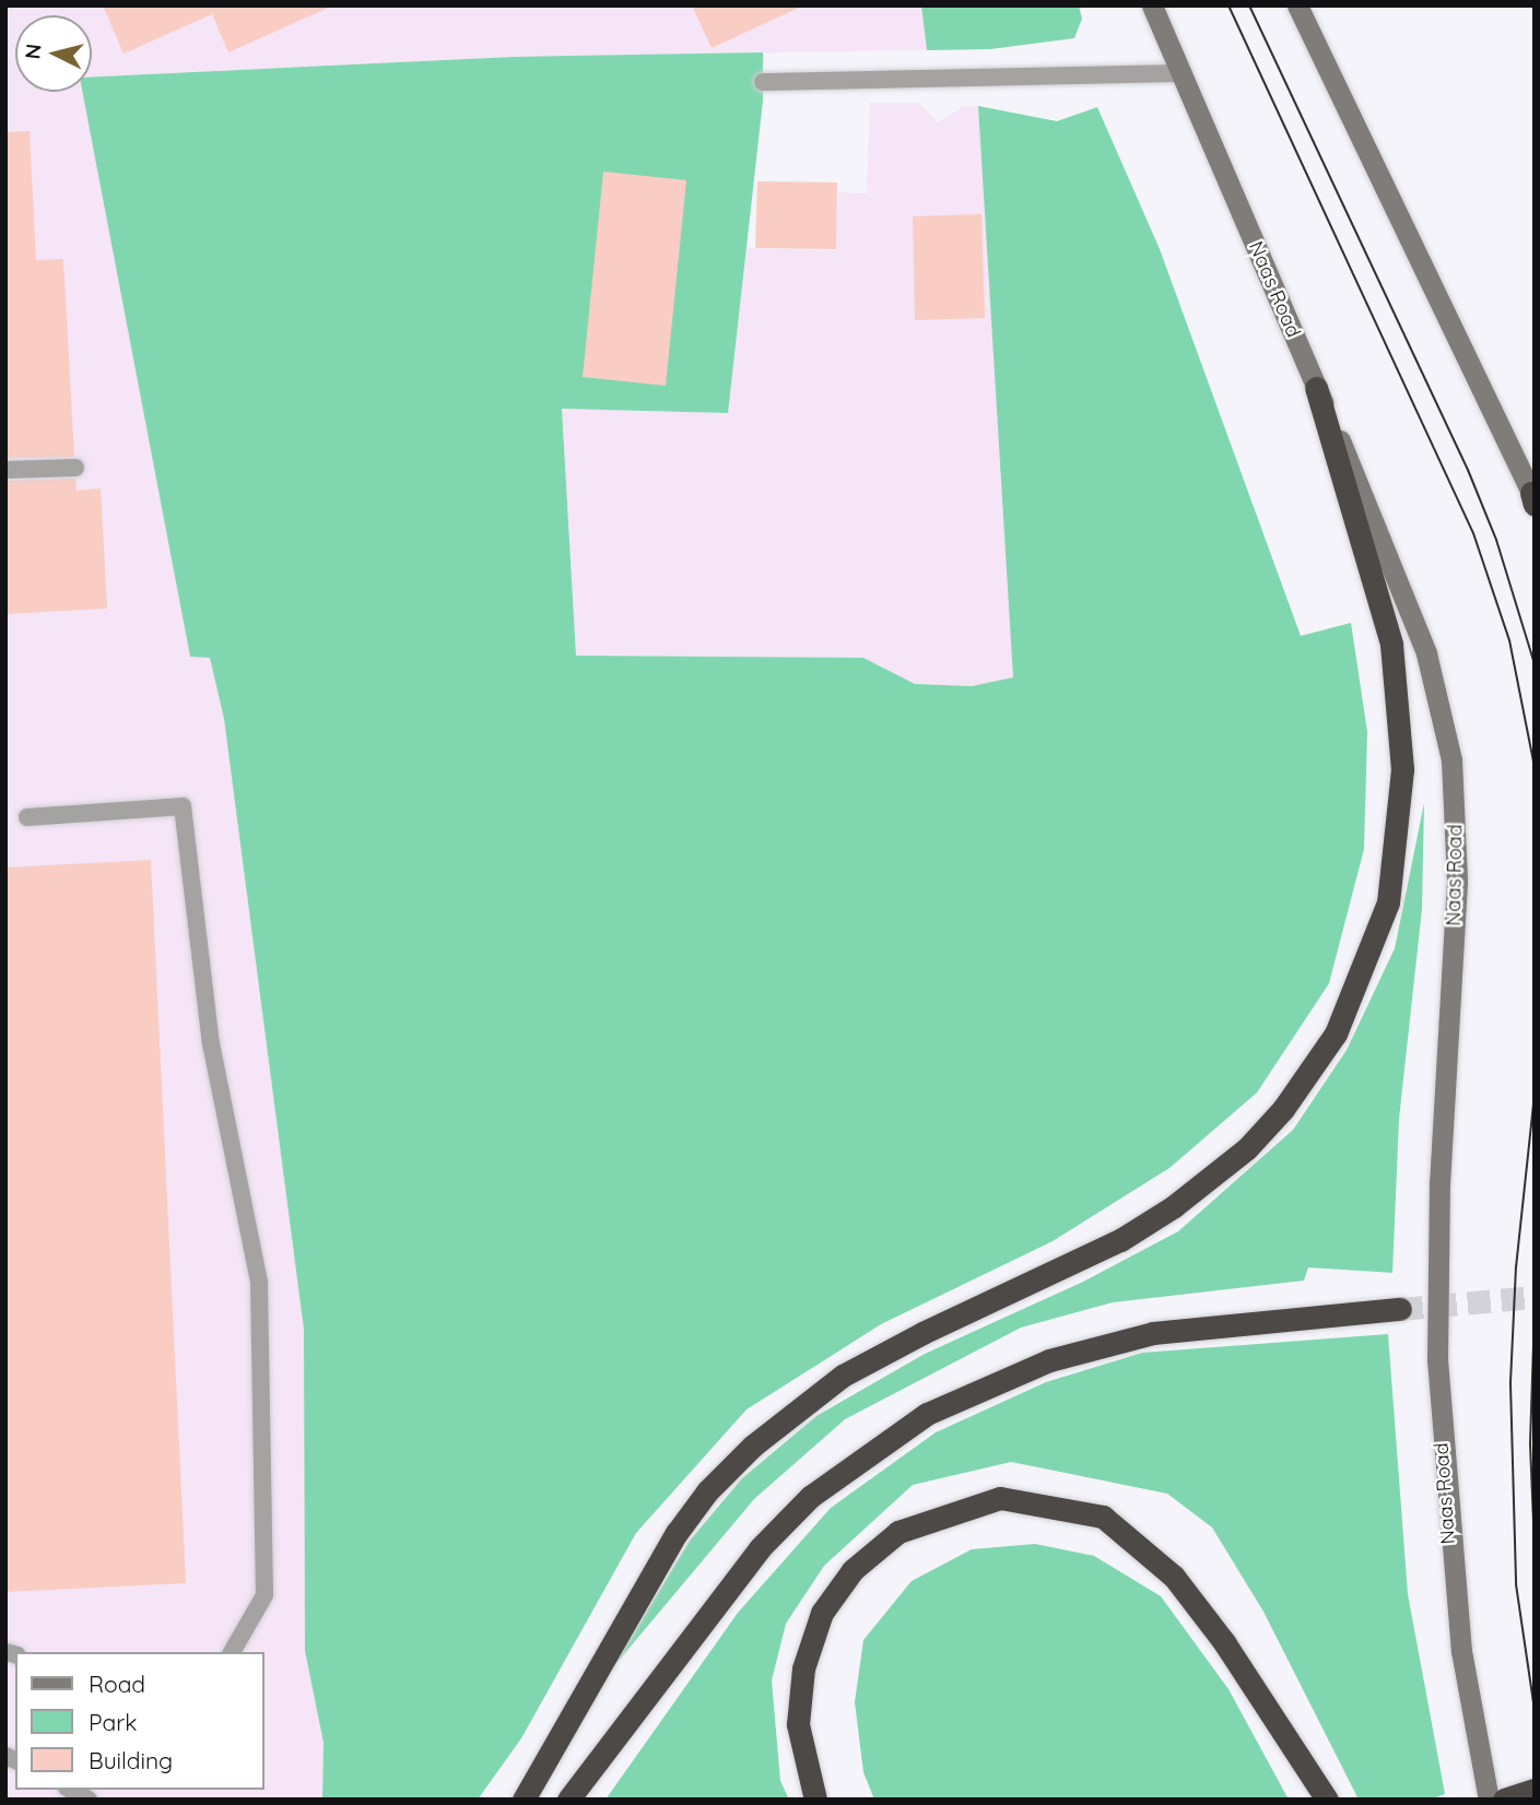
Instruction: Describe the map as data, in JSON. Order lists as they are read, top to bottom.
{
  "streets": {
    "main road": ["Naas Road"]
  },
  "legend": ["Road", "Park", "Building"],
  "north": "left"
}
